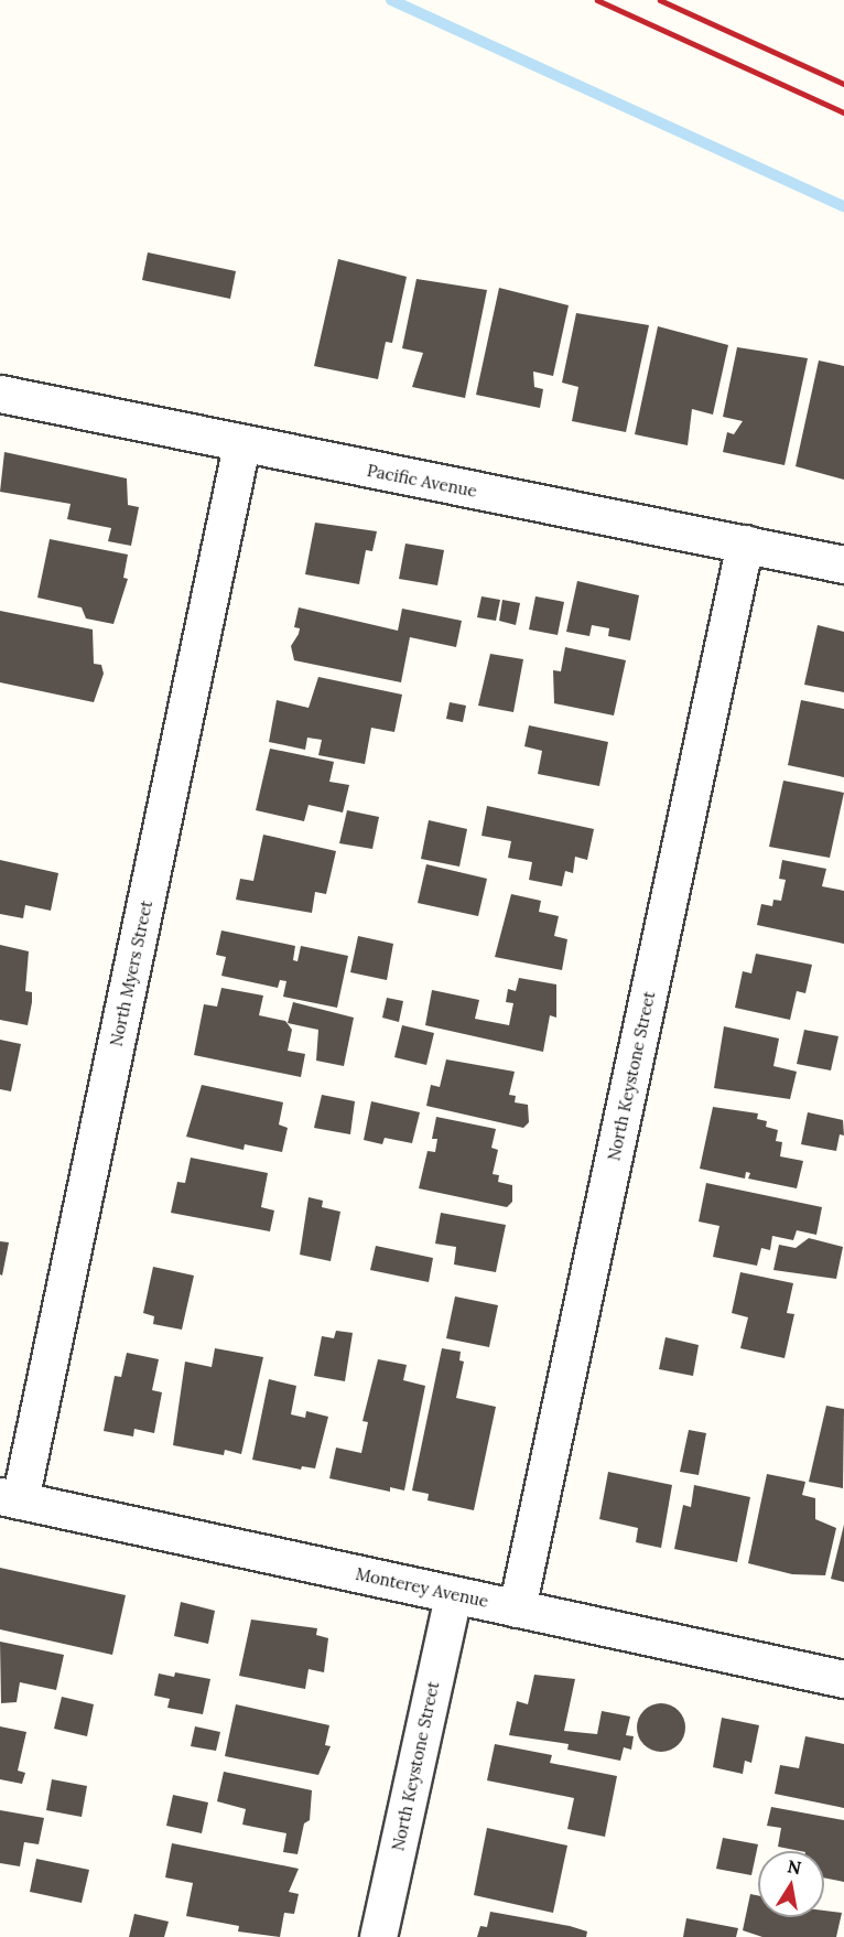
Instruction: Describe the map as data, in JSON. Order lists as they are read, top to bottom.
{
  "streets": {
    "street": [
      "Pacific Avenue",
      "North Myers Street",
      "North Keystone Street",
      "Monterey Avenue"
    ]
  },
  "crossings": [
    ["Pacific Avenue", "North Myers Street"],
    ["Pacific Avenue", "North Keystone Street"],
    ["North Myers Street", "Monterey Avenue"],
    ["North Keystone Street", "Monterey Avenue"]
  ],
  "north": "top"
}
